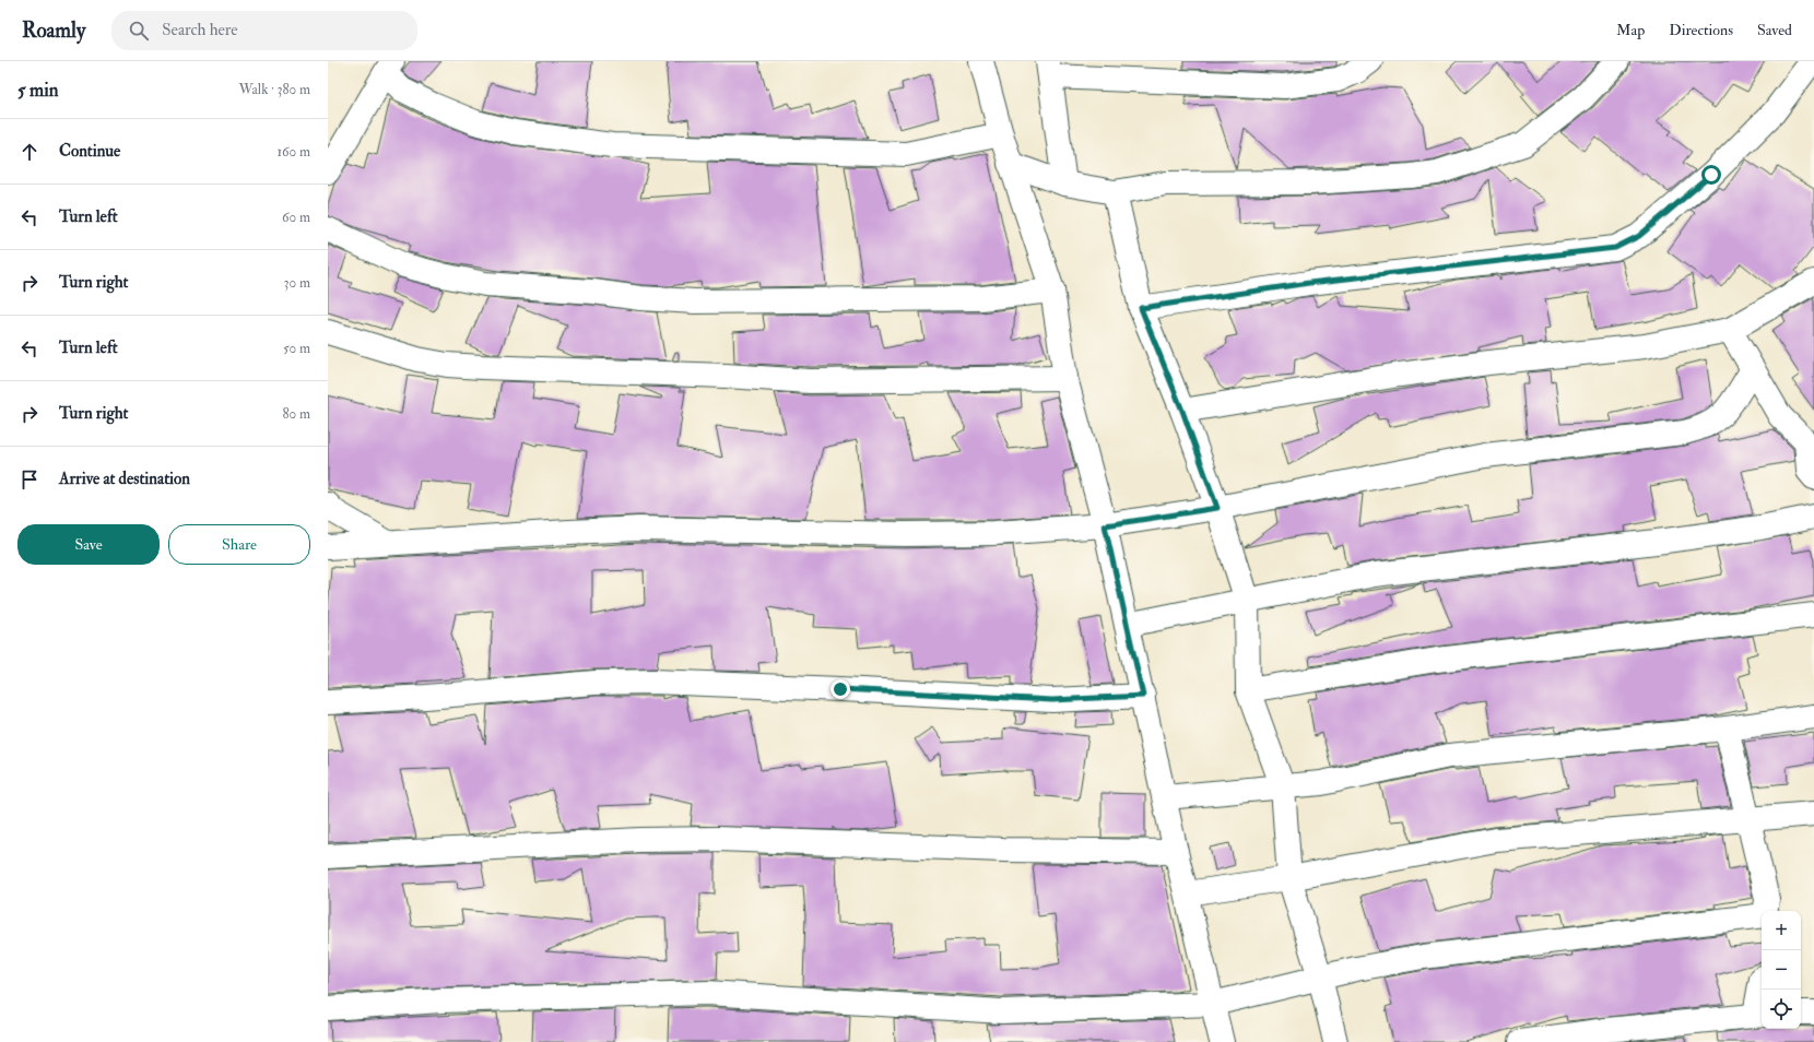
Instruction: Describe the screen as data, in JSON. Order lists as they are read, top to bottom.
{
  "page": {
    "header": "Roamly",
    "search": "Search here",
    "nav": ["Map", "Directions", "Saved"],
    "heading": ["5 min", "Walk · 380 m"],
    "list": [
      ["Continue", "160 m"],
      ["Turn left", "60 m"],
      ["Turn right", "30 m"],
      ["Turn left", "50 m"],
      ["Turn right", "80 m"],
      "Arrive at destination"
    ],
    "buttons": ["Save", "Share"],
    "map_buttons": ["+", "−"]
  }
}
